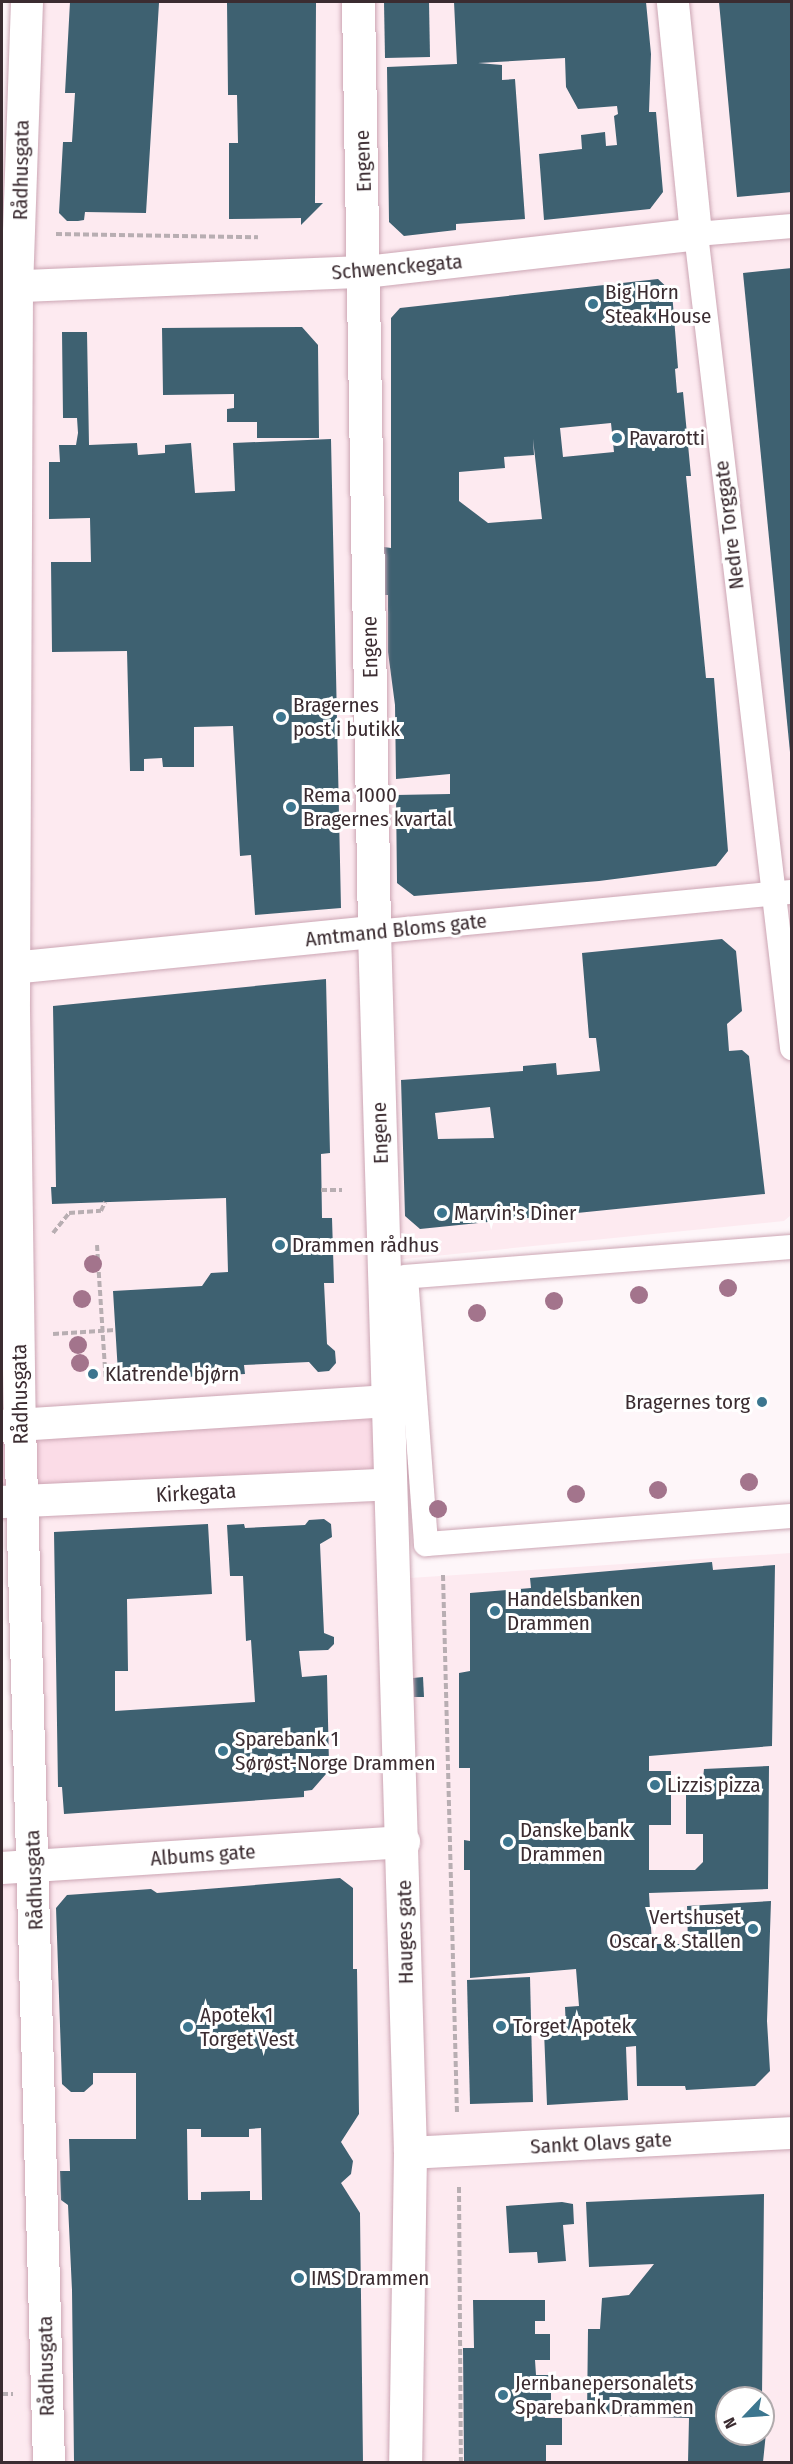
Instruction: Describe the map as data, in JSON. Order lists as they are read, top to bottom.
{
  "streets": {
    "street": [
      "Engene",
      "Rådhusgata",
      "Schwenckegata",
      "Nedre Torggate",
      "Amtmand Bloms gate",
      "Kirkegata",
      "Albums gate",
      "Hauges gate",
      "Sankt Olavs gate"
    ]
  },
  "crossings": [
    ["Engene", "Schwenckegata"],
    ["Engene", "Amtmand Bloms gate"],
    ["Engene", "Hauges gate"],
    ["Rådhusgata", "Schwenckegata"],
    ["Rådhusgata", "Amtmand Bloms gate"],
    ["Rådhusgata", "Kirkegata"],
    ["Rådhusgata", "Albums gate"],
    ["Schwenckegata", "Nedre Torggate"],
    ["Nedre Torggate", "Amtmand Bloms gate"],
    ["Kirkegata", "Hauges gate"],
    ["Albums gate", "Hauges gate"],
    ["Hauges gate", "Sankt Olavs gate"]
  ],
  "places": [
    "Big Horn Steak House",
    "Pavarotti",
    "Bragernes post i butikk",
    "Rema 1000 Bragernes kvartal",
    "Marvin's Diner",
    "Drammen rådhus",
    "Klatrende bjørn",
    "Bragernes torg",
    "Handelsbanken Drammen",
    "Sparebank 1 Sørøst-Norge Drammen",
    "Lizzis pizza",
    "Danske bank Drammen",
    "Vertshuset Oscar & Stallen",
    "Torget Apotek",
    "Apotek 1 Torget Vest",
    "IMS Drammen",
    "Jernbanepersonalets Sparebank Drammen"
  ],
  "north": "bottom left"
}
